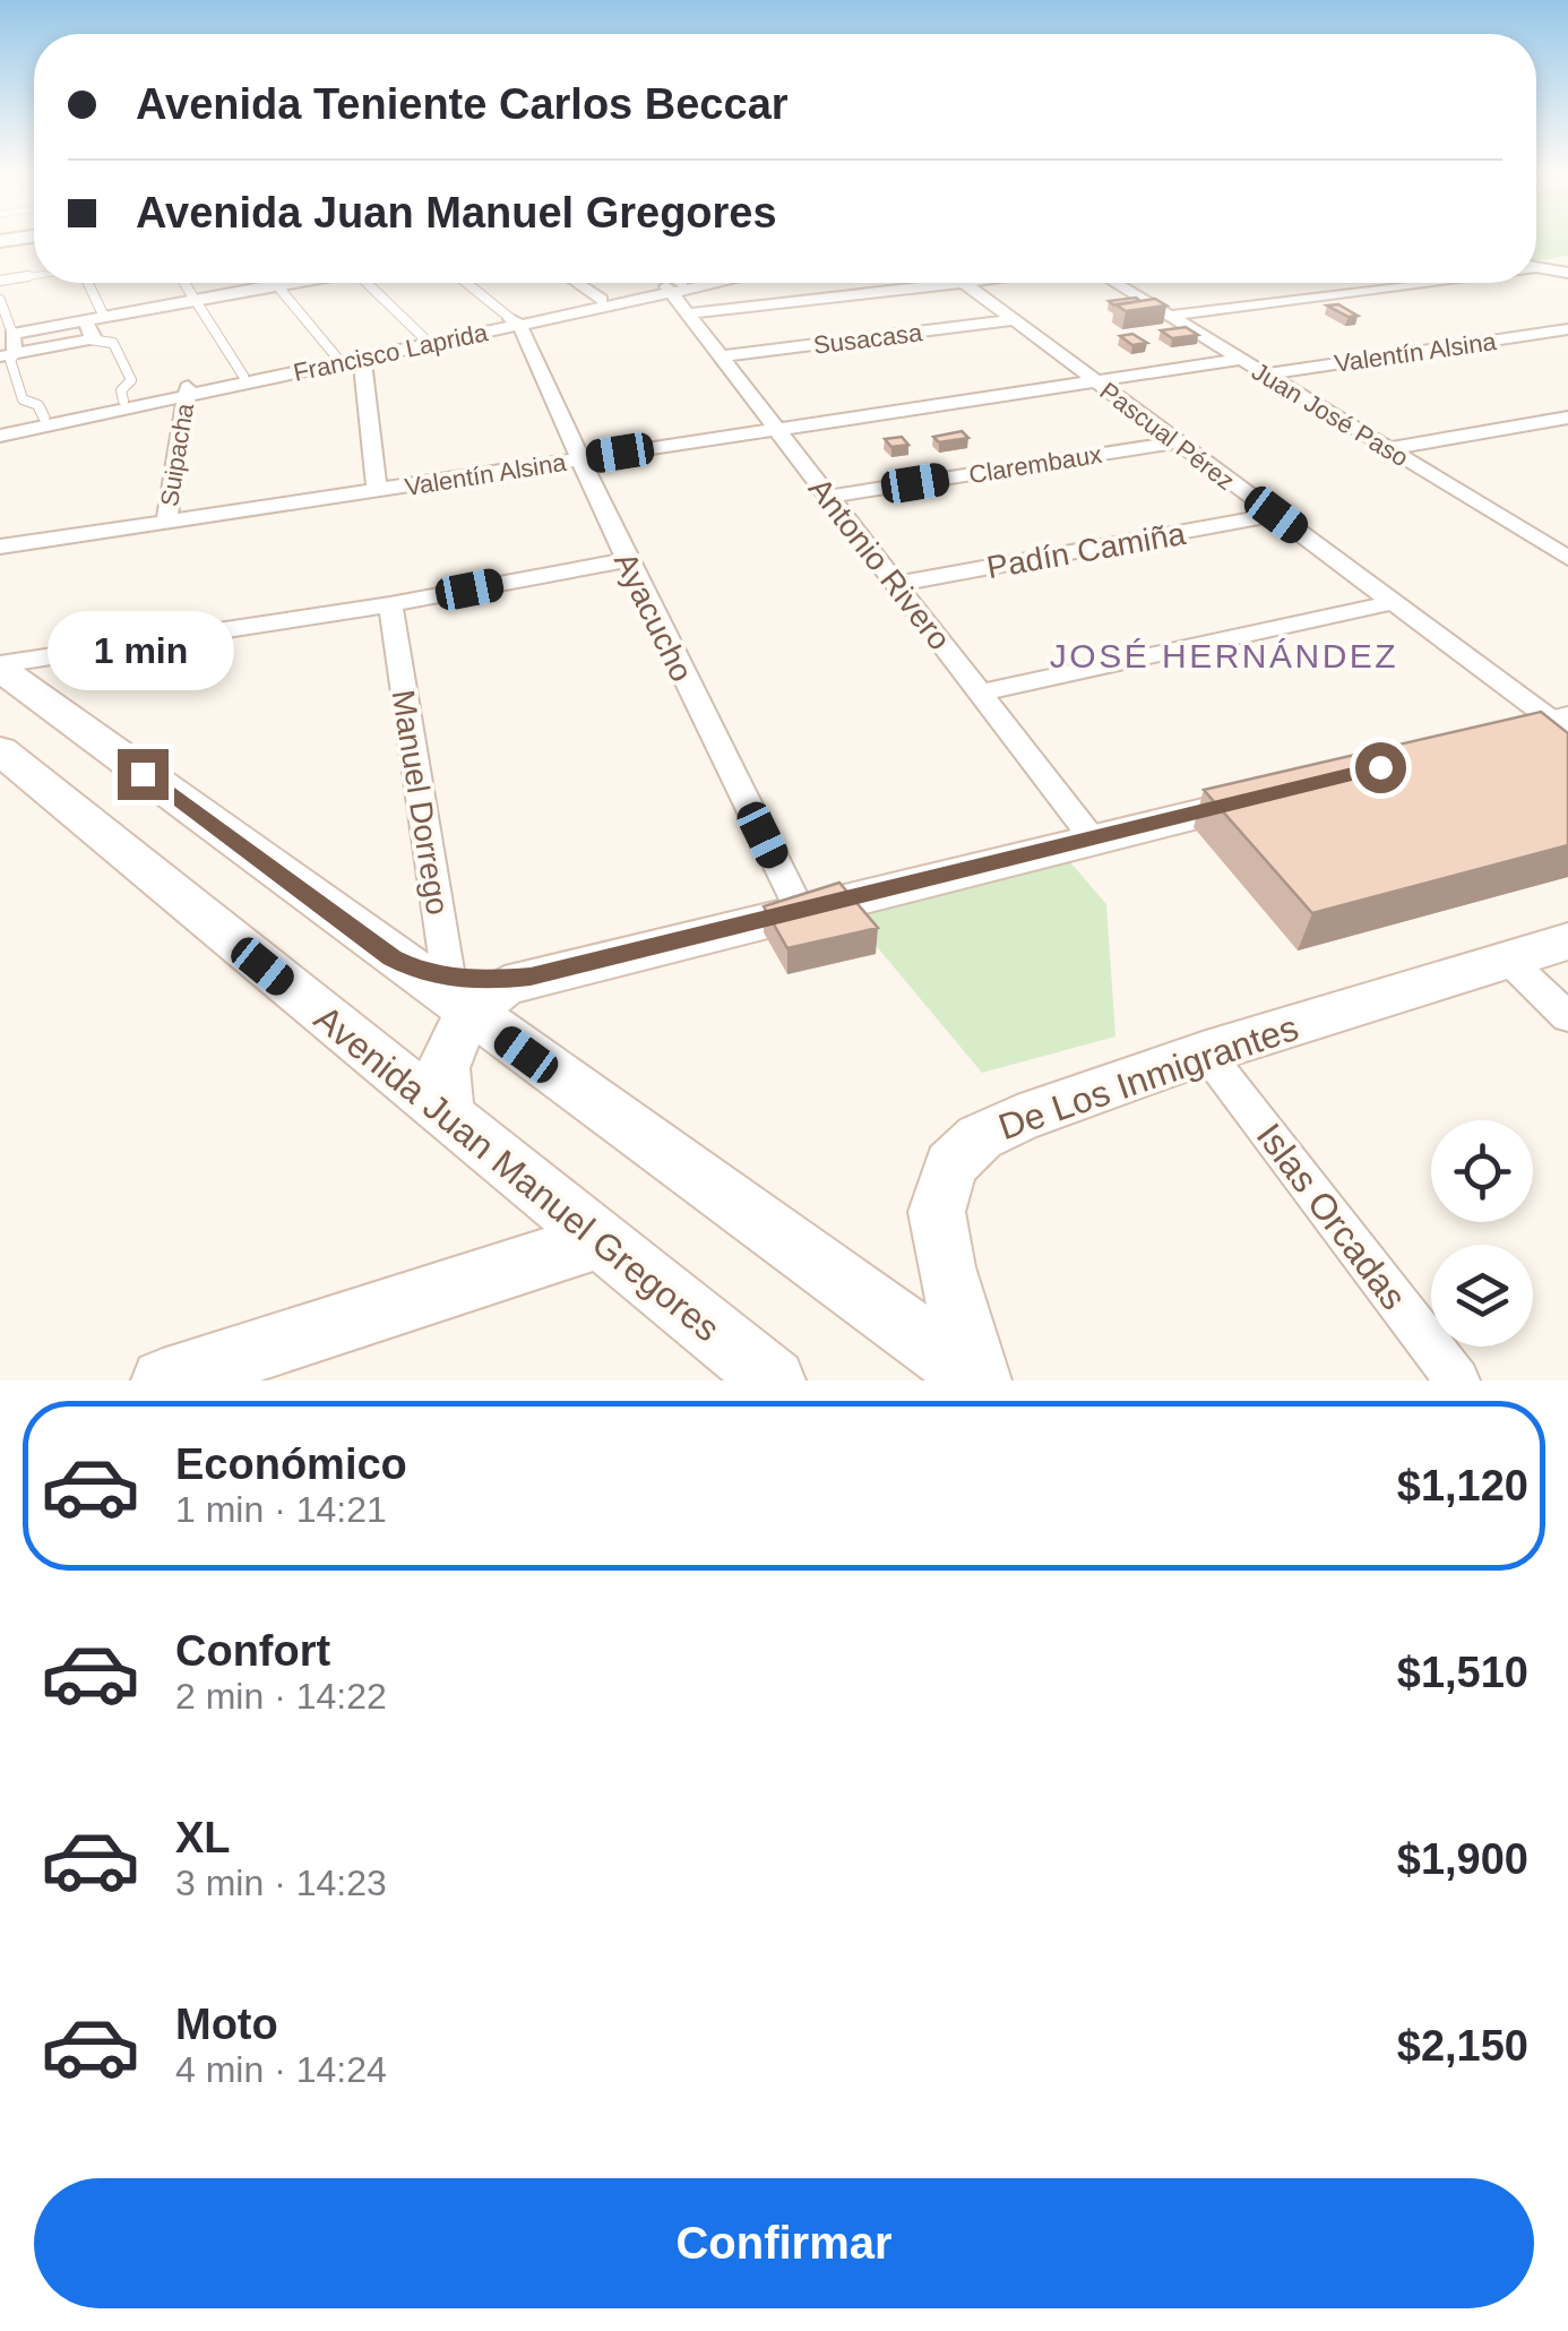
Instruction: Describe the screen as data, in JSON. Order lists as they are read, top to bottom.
{
  "streets": {
    "main road": ["De Los Inmigrantes", "Avenida Juan Manuel Gregores"],
    "street": [
      "Susacasa",
      "Francisco Laprida",
      "Valentín Alsina",
      "Juan José Paso",
      "Pascual Pérez",
      "Suipacha",
      "Clarembaux",
      "Padín Camiña",
      "Antonio Rivero",
      "Ayacucho",
      "Manuel Dorrego",
      "Islas Orcadas"
    ]
  },
  "crossings": [
    ["Susacasa", "Pascual Pérez"],
    ["Susacasa", "Antonio Rivero"],
    ["Francisco Laprida", "Suipacha"],
    ["Francisco Laprida", "Antonio Rivero"],
    ["Francisco Laprida", "Ayacucho"],
    ["Valentín Alsina", "Juan José Paso"],
    ["Valentín Alsina", "Pascual Pérez"],
    ["Valentín Alsina", "Suipacha"],
    ["Valentín Alsina", "Antonio Rivero"],
    ["Valentín Alsina", "Ayacucho"],
    ["Pascual Pérez", "Clarembaux"],
    ["Pascual Pérez", "Padín Camiña"],
    ["Clarembaux", "Antonio Rivero"],
    ["Padín Camiña", "Antonio Rivero"],
    ["De Los Inmigrantes", "Islas Orcadas"]
  ],
  "districts": ["JOSÉ HERNÁNDEZ"],
  "page": {
    "banner": ["Avenida Teniente Carlos Beccar", "Avenida Juan Manuel Gregores"],
    "bubble": "1 min",
    "list": [
      {
        "name": "Económico",
        "note": "1 min · 14:21",
        "value": "$1,120"
      },
      {
        "name": "Confort",
        "note": "2 min · 14:22",
        "value": "$1,510"
      },
      {
        "name": "XL",
        "note": "3 min · 14:23",
        "value": "$1,900"
      },
      {
        "name": "Moto",
        "note": "4 min · 14:24",
        "value": "$2,150"
      }
    ],
    "buttons": "Confirmar"
  }
}
